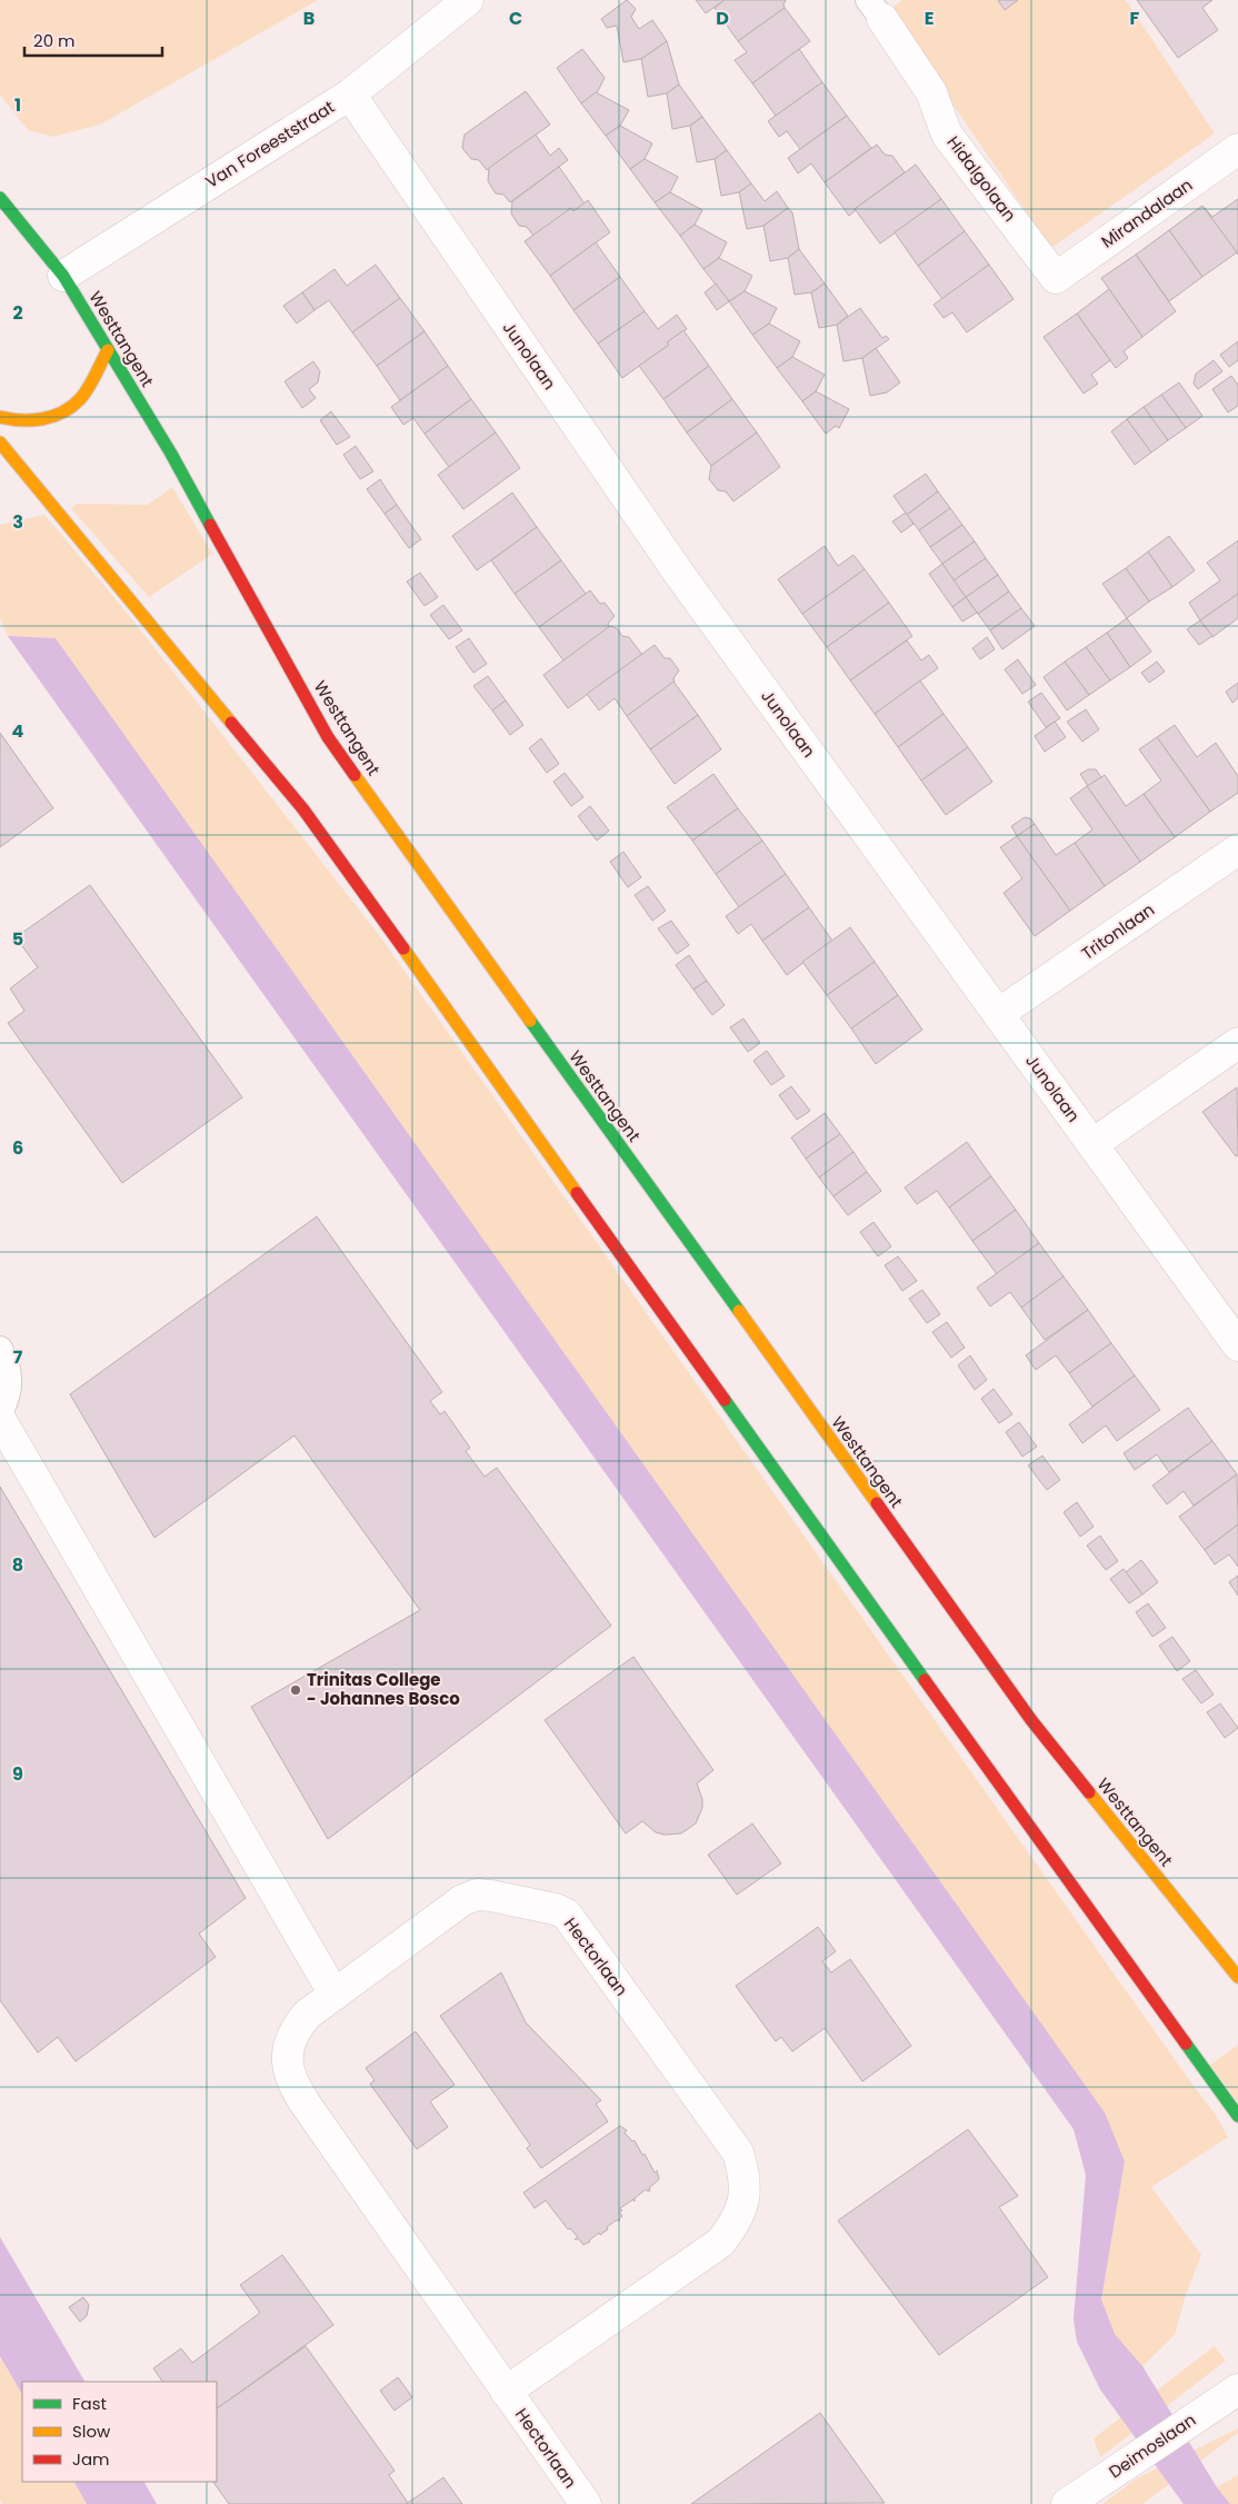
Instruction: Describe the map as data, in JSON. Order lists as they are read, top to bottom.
{
  "streets": {
    "main road": ["Westtangent"],
    "street": [
      "Van Foreeststraat",
      "Hidalgolaan",
      "Mirandalaan",
      "Junolaan",
      "Tritonlaan",
      "Hectorlaan",
      "Deimoslaan"
    ]
  },
  "crossings": [
    ["Van Foreeststraat", "Westtangent"],
    ["Van Foreeststraat", "Junolaan"],
    ["Hidalgolaan", "Mirandalaan"],
    ["Junolaan", "Tritonlaan"]
  ],
  "places": ["Trinitas College - Johannes Bosco"],
  "legend": ["Fast", "Slow", "Jam"],
  "scale_bar": "20 m",
  "grid": {
    "columns": [
      "B",
      "C",
      "D",
      "E",
      "F"
    ],
    "rows": [
      "1",
      "2",
      "3",
      "4",
      "5",
      "6",
      "7",
      "8",
      "9"
    ]
  }
}
